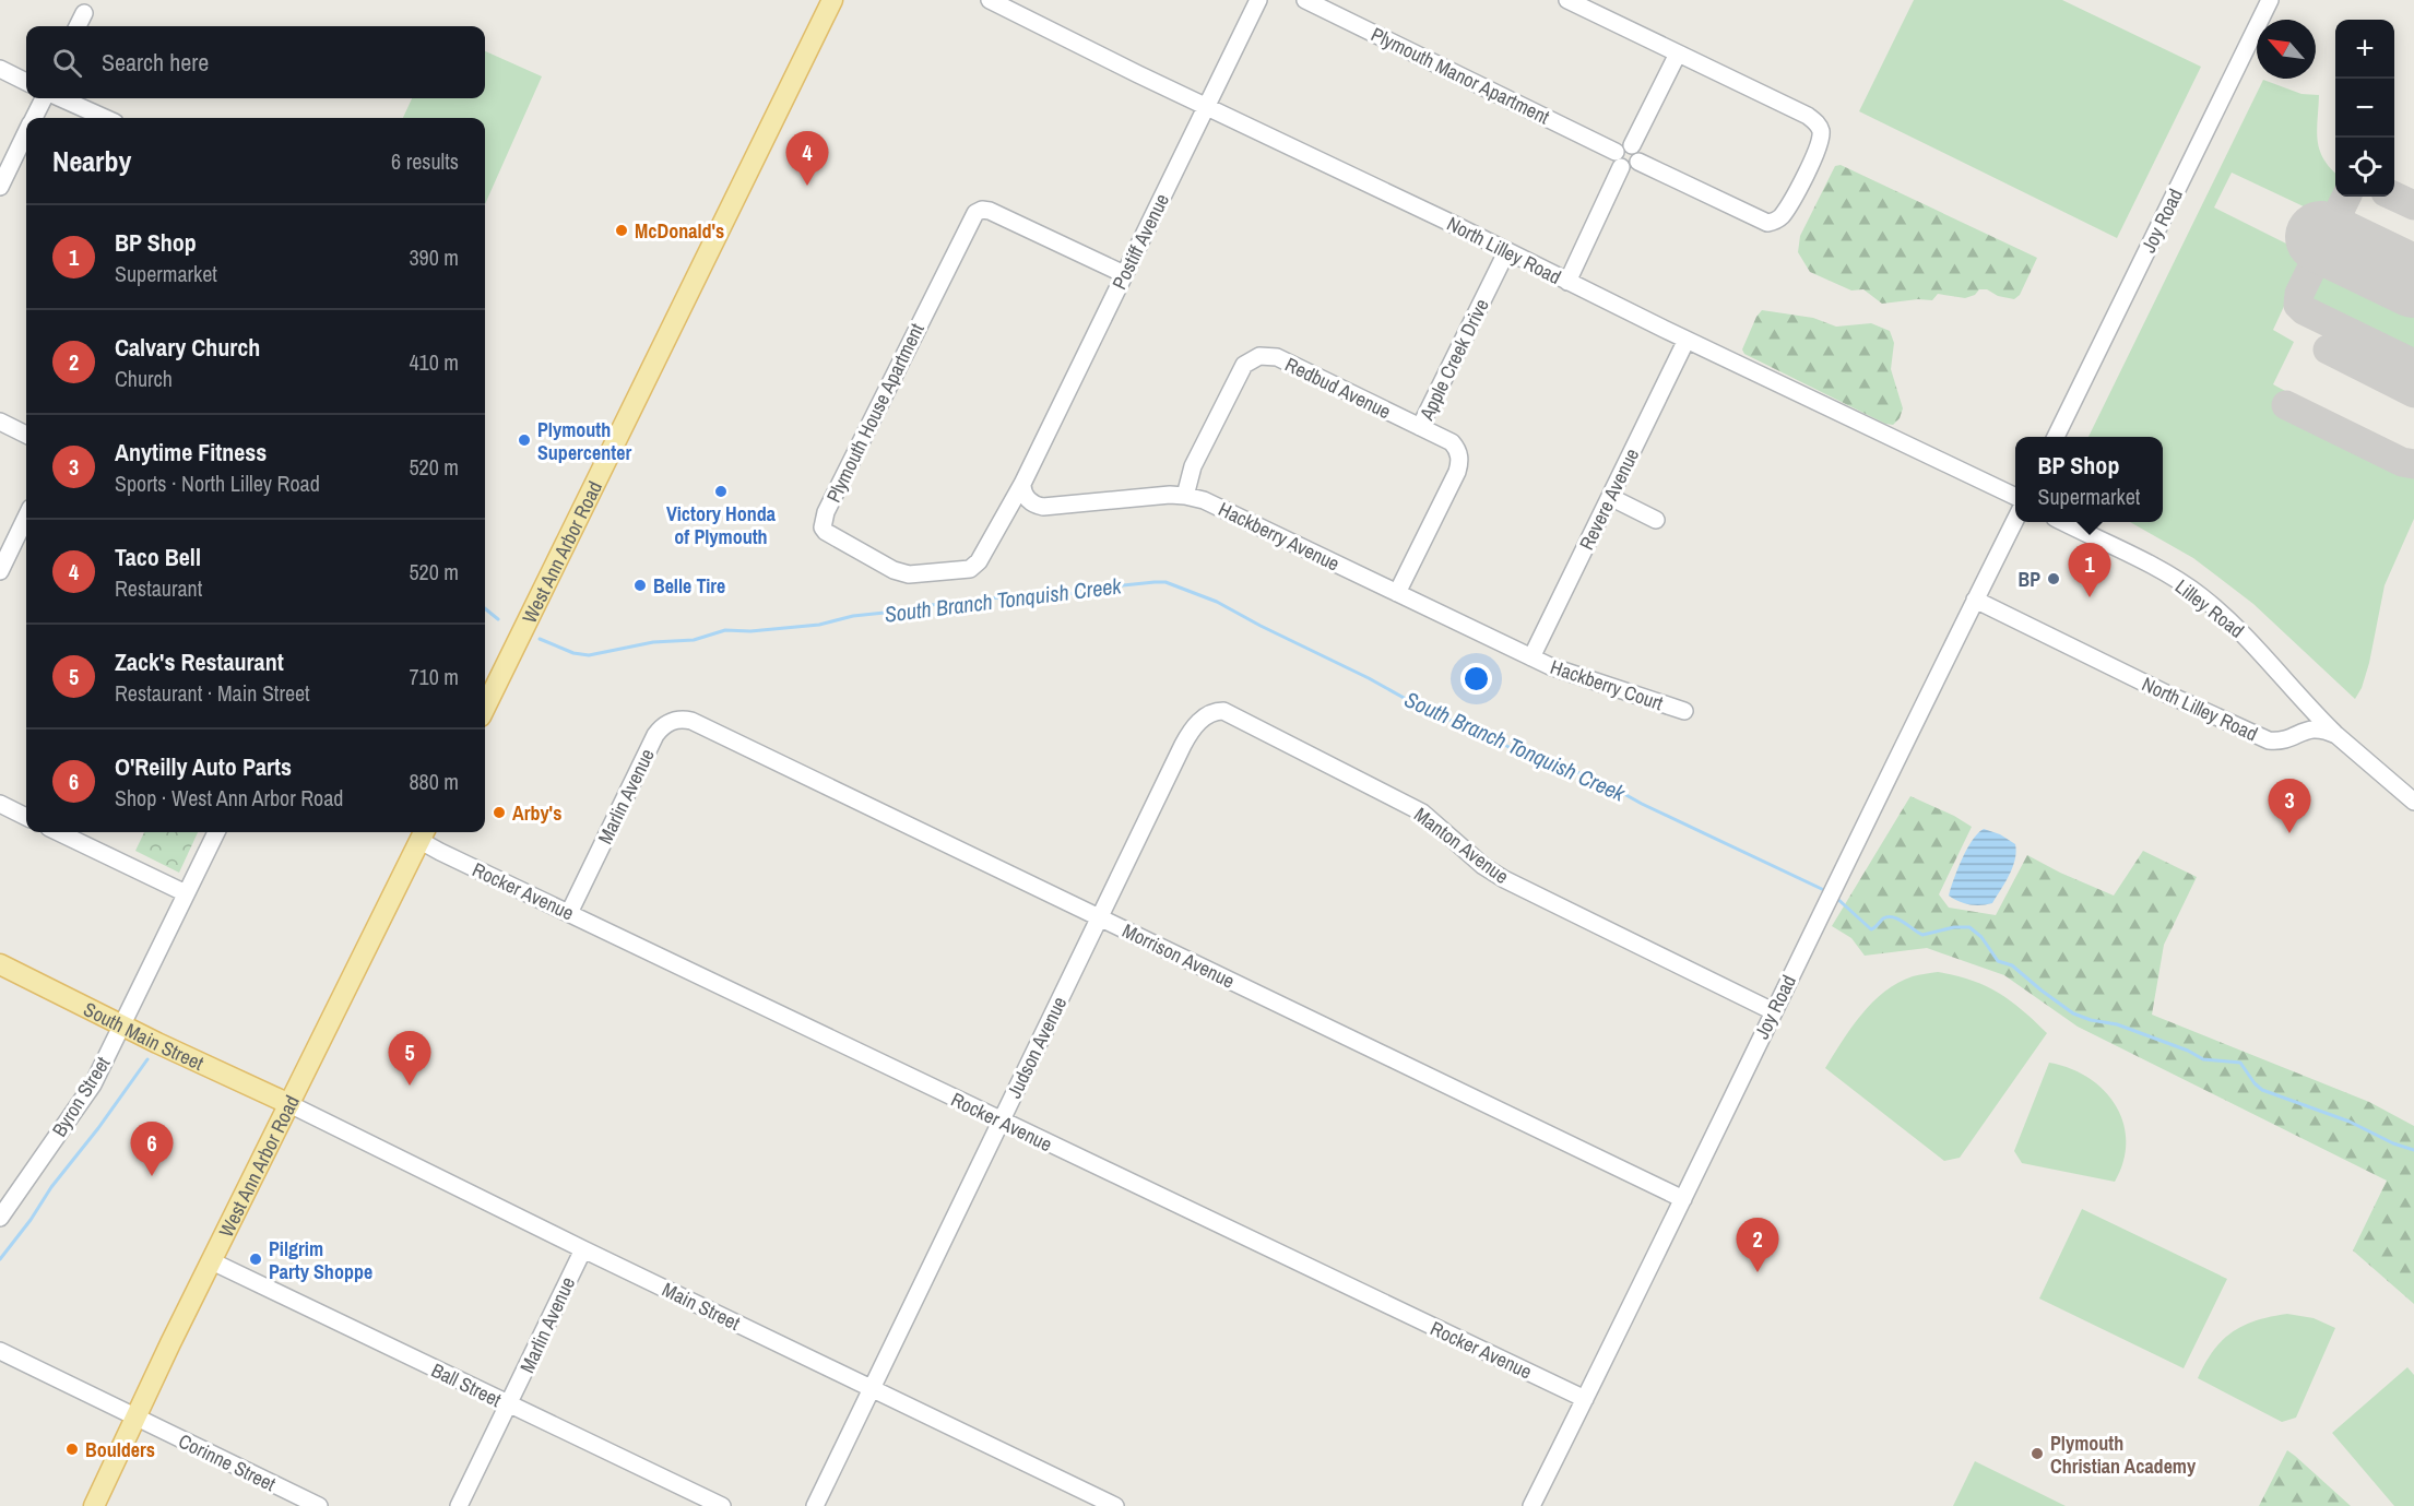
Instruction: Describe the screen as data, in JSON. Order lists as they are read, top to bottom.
{
  "streets": {
    "main road": ["West Ann Arbor Road", "South Main Street"],
    "street": [
      "Plymouth Manor Apartment",
      "Joy Road",
      "Postiff Avenue",
      "North Lilley Road",
      "Apple Creek Drive",
      "Redbud Avenue",
      "Plymouth House Apartment",
      "Revere Avenue",
      "Hackberry Avenue",
      "Lilley Road",
      "Hackberry Court",
      "Marlin Avenue",
      "Manton Avenue",
      "Rocker Avenue",
      "Morrison Avenue",
      "Judson Avenue",
      "Byron Street",
      "Main Street",
      "Ball Street",
      "Corinne Street"
    ]
  },
  "crossings": [
    ["Joy Road", "North Lilley Road"],
    ["Joy Road", "Manton Avenue"],
    ["Joy Road", "Rocker Avenue"],
    ["Joy Road", "Morrison Avenue"],
    ["Postiff Avenue", "North Lilley Road"],
    ["Postiff Avenue", "Plymouth House Apartment"],
    ["Postiff Avenue", "Hackberry Avenue"],
    ["North Lilley Road", "Apple Creek Drive"],
    ["North Lilley Road", "Revere Avenue"],
    ["North Lilley Road", "Lilley Road"],
    ["Apple Creek Drive", "Redbud Avenue"],
    ["Apple Creek Drive", "Hackberry Avenue"],
    ["Redbud Avenue", "Hackberry Avenue"],
    ["Plymouth House Apartment", "Hackberry Avenue"],
    ["Revere Avenue", "Hackberry Avenue"],
    ["Revere Avenue", "Hackberry Court"],
    ["Hackberry Avenue", "Hackberry Court"],
    ["West Ann Arbor Road", "Rocker Avenue"],
    ["West Ann Arbor Road", "South Main Street"],
    ["West Ann Arbor Road", "Main Street"],
    ["West Ann Arbor Road", "Ball Street"],
    ["West Ann Arbor Road", "Corinne Street"],
    ["Marlin Avenue", "Rocker Avenue"],
    ["Marlin Avenue", "Morrison Avenue"],
    ["Marlin Avenue", "Main Street"],
    ["Marlin Avenue", "Ball Street"],
    ["Manton Avenue", "Judson Avenue"],
    ["Rocker Avenue", "Judson Avenue"],
    ["Morrison Avenue", "Judson Avenue"],
    ["South Main Street", "Byron Street"],
    ["South Main Street", "Main Street"],
    ["Judson Avenue", "Main Street"]
  ],
  "water": ["South Branch Tonquish Creek"],
  "places": [
    "McDonald's",
    "Plymouth Supercenter",
    "Victory Honda of Plymouth",
    "BP",
    "Belle Tire",
    "Arby's",
    "Pilgrim Party Shoppe",
    "Boulders",
    "Plymouth Christian Academy"
  ],
  "north": "top left",
  "page": {
    "map_buttons": ["+", "−"],
    "search": "Search here",
    "heading": ["Nearby", "6 results"],
    "pins": [
      "4",
      "1",
      "3",
      "5",
      "6",
      "2"
    ],
    "list": [
      {
        "mark": "1",
        "name": "BP Shop",
        "note": "Supermarket",
        "value": "390 m"
      },
      {
        "mark": "2",
        "name": "Calvary Church",
        "note": "Church",
        "value": "410 m"
      },
      {
        "mark": "3",
        "name": "Anytime Fitness",
        "note": "Sports · North Lilley Road",
        "value": "520 m"
      },
      {
        "mark": "4",
        "name": "Taco Bell",
        "note": "Restaurant",
        "value": "520 m"
      },
      {
        "mark": "5",
        "name": "Zack's Restaurant",
        "note": "Restaurant · Main Street",
        "value": "710 m"
      },
      {
        "mark": "6",
        "name": "O'Reilly Auto Parts",
        "note": "Shop · West Ann Arbor Road",
        "value": "880 m"
      }
    ],
    "popup": ["BP Shop", "Supermarket"]
  }
}
